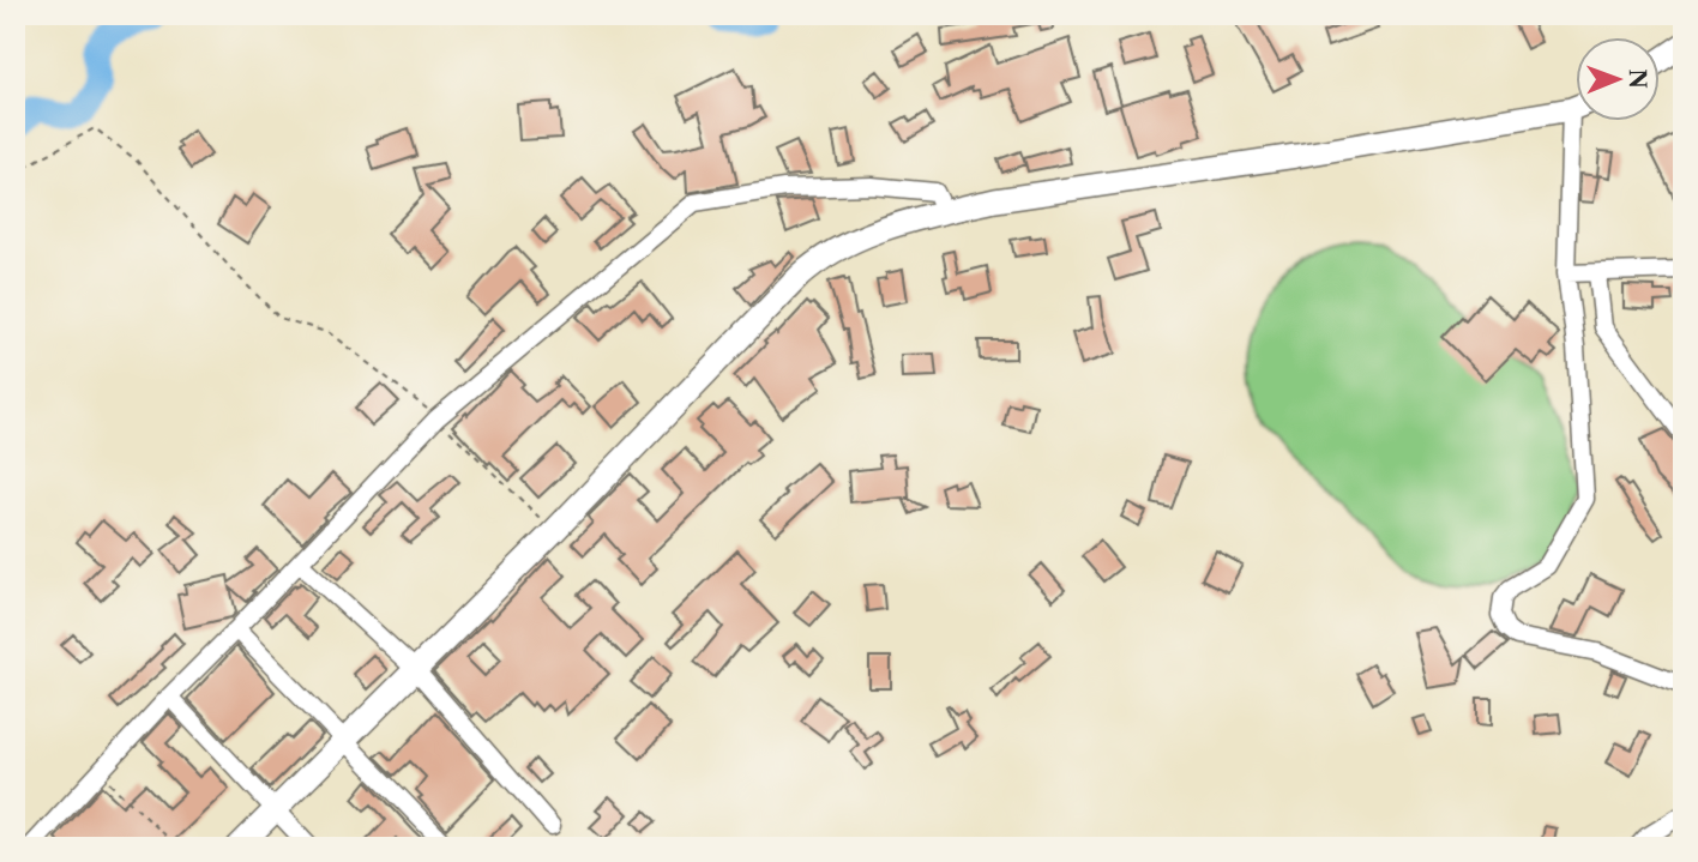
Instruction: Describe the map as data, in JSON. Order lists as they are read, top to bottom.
{
  "north": "right"
}
